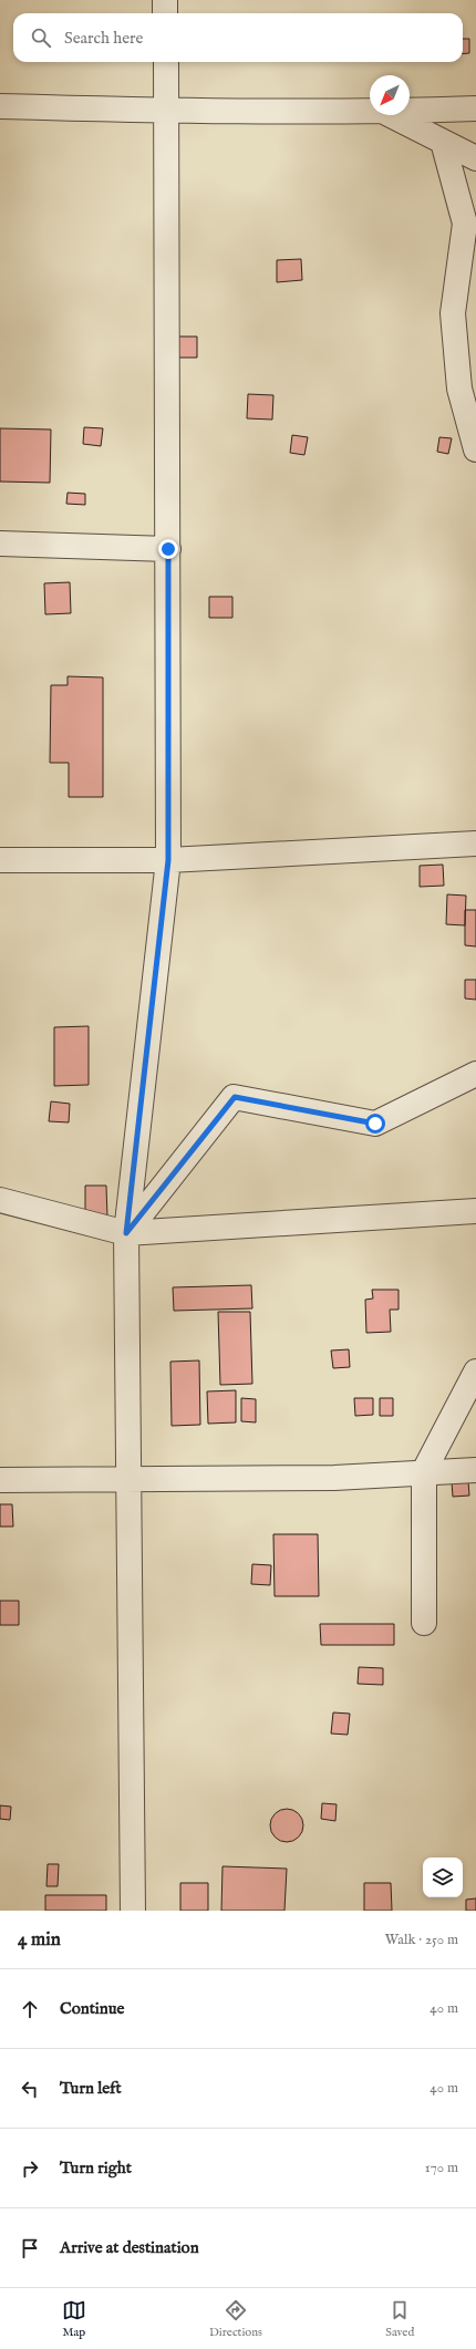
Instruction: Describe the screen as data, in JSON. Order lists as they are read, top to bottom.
{
  "north": "bottom left",
  "page": {
    "search": "Search here",
    "heading": ["4 min", "Walk · 250 m"],
    "list": [
      ["Continue", "40 m"],
      ["Turn left", "40 m"],
      ["Turn right", "170 m"],
      "Arrive at destination"
    ],
    "nav": ["Map", "Directions", "Saved"]
  }
}
